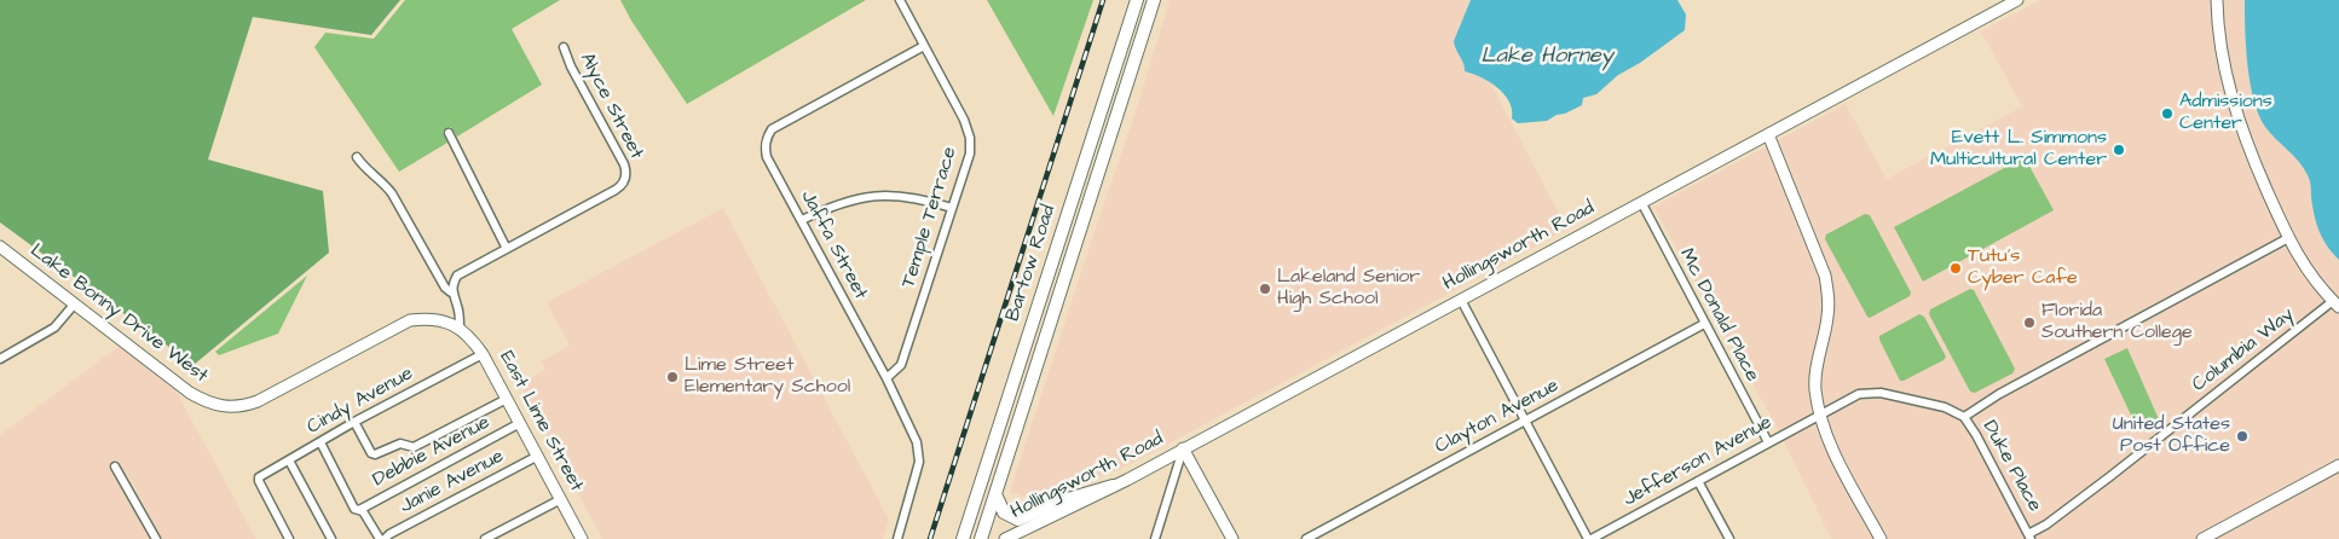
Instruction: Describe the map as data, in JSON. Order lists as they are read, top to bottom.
{
  "streets": {
    "main road": ["Bartow Road"],
    "street": [
      "Alyce Street",
      "Temple Terrace",
      "Jaffa Street",
      "Hollingsworth Road",
      "Lake Bonny Drive West",
      "Mc Donald Place",
      "Columbia Way",
      "Cindy Avenue",
      "Clayton Avenue",
      "East Lime Street",
      "Debbie Avenue",
      "Jefferson Avenue",
      "Duke Place",
      "Janie Avenue"
    ]
  },
  "crossings": [
    ["Temple Terrace", "Jaffa Street"],
    ["Hollingsworth Road", "Mc Donald Place"],
    ["Lake Bonny Drive West", "East Lime Street"],
    ["Mc Donald Place", "Clayton Avenue"],
    ["Mc Donald Place", "Jefferson Avenue"],
    ["Columbia Way", "Duke Place"],
    ["Cindy Avenue", "East Lime Street"],
    ["East Lime Street", "Debbie Avenue"],
    ["East Lime Street", "Janie Avenue"],
    ["Jefferson Avenue", "Duke Place"]
  ],
  "water": ["Lake Horney"],
  "places": [
    "Admissions Center",
    "Evett L. Simmons Multicultural Center",
    "Tutu's Cyber Cafe",
    "Lakeland Senior High School",
    "Florida Southern College",
    "Lime Street Elementary School",
    "United States Post Office"
  ]
}
